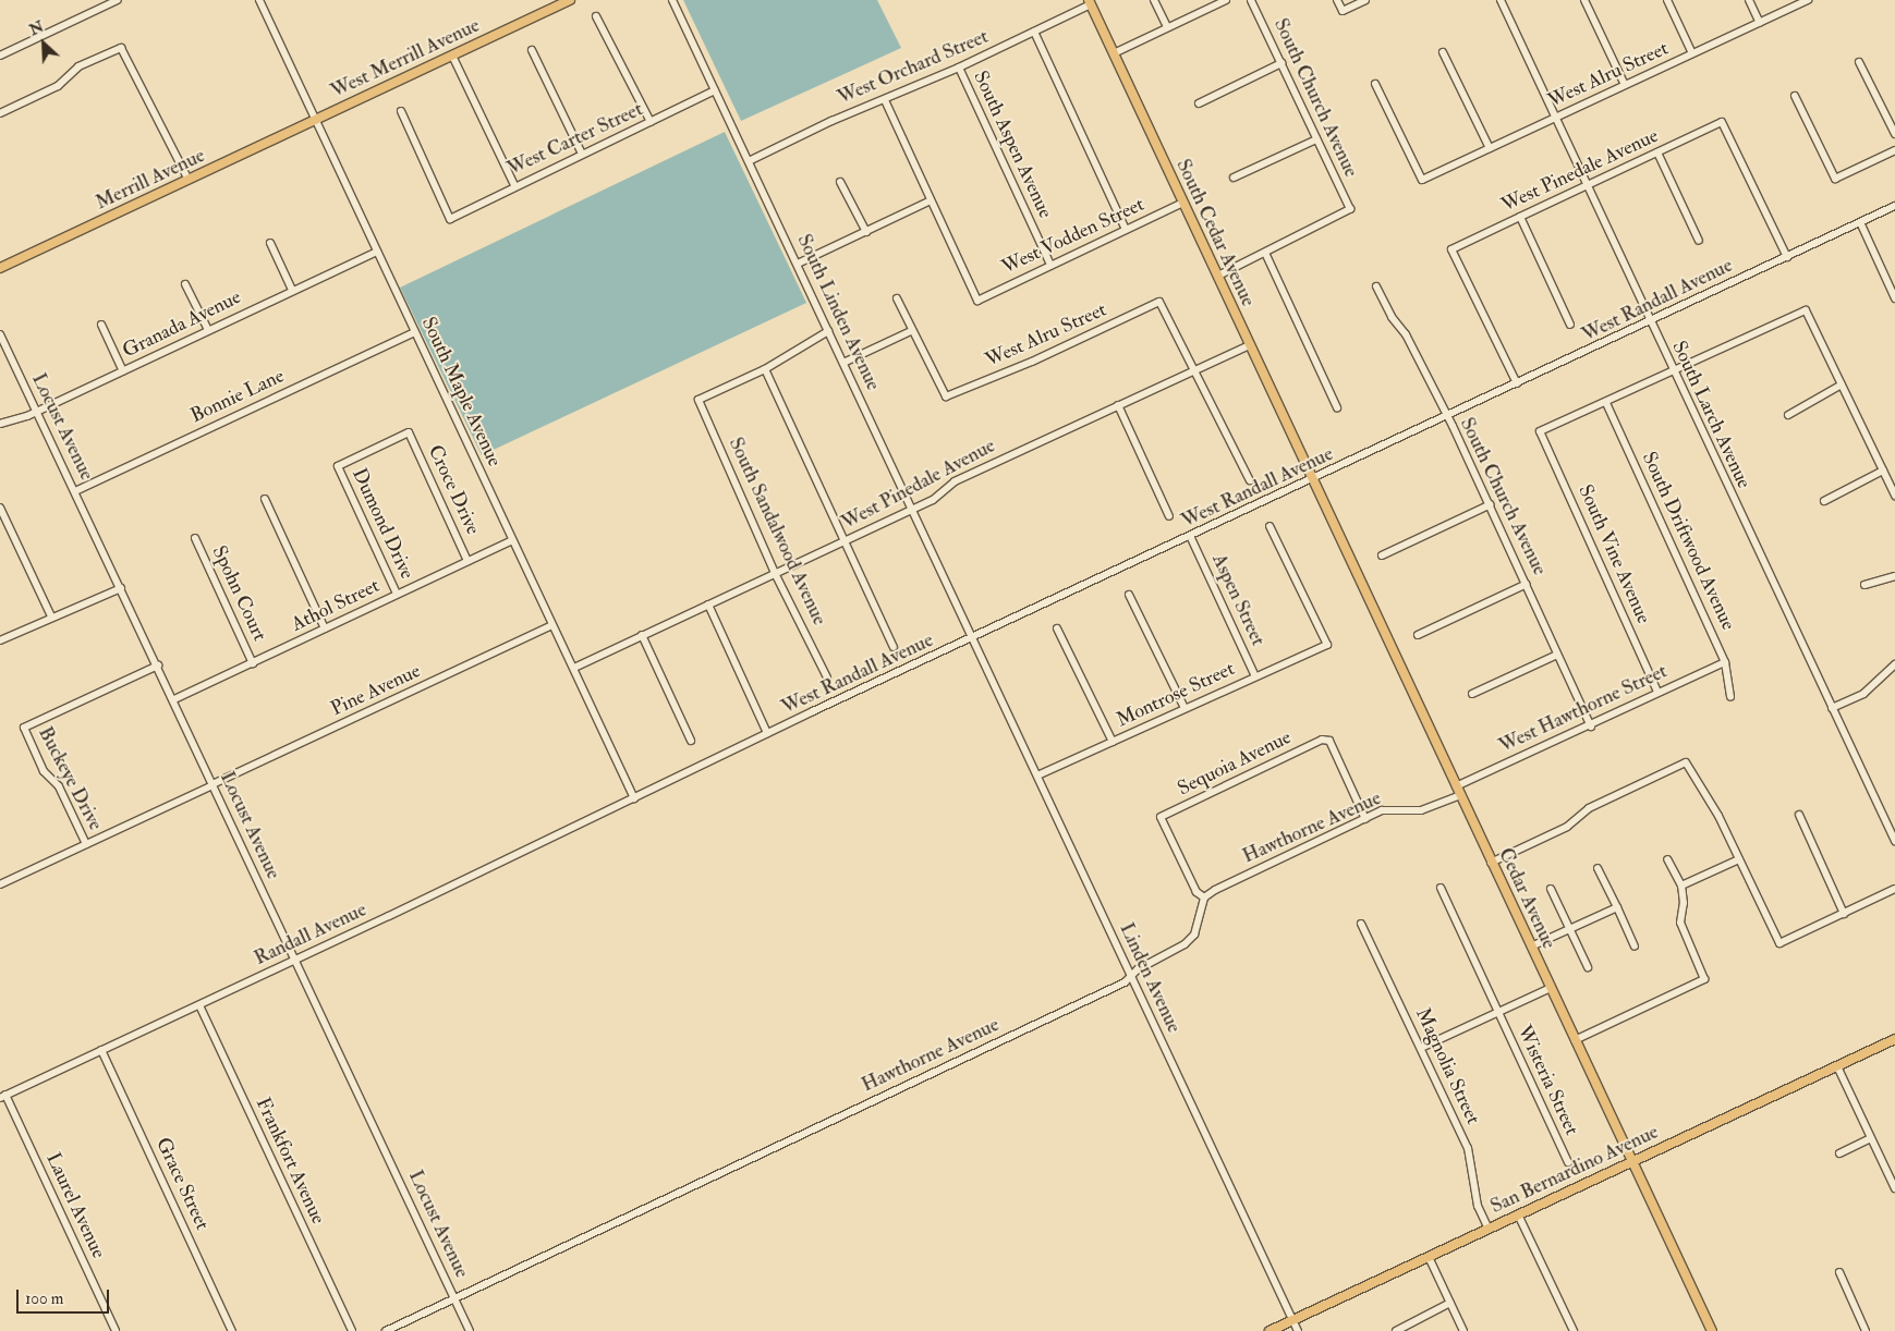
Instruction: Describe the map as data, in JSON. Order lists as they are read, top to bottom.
{
  "streets": {
    "main road": [
      "West Merrill Avenue",
      "Merrill Avenue",
      "South Cedar Avenue",
      "Cedar Avenue",
      "San Bernardino Avenue"
    ],
    "street": [
      "West Orchard Street",
      "West Alru Street",
      "South Church Avenue",
      "West Carter Street",
      "South Aspen Avenue",
      "West Pinedale Avenue",
      "West Vodden Street",
      "West Randall Avenue",
      "South Linden Avenue",
      "Granada Avenue",
      "South Maple Avenue",
      "Bonnie Lane",
      "South Larch Avenue",
      "Locust Avenue",
      "Croce Drive",
      "Dumond Drive",
      "South Sandalwood Avenue",
      "South Driftwood Avenue",
      "South Vine Avenue",
      "Spohn Court",
      "Aspen Street",
      "Athol Street",
      "Pine Avenue",
      "Montrose Street",
      "West Hawthorne Street",
      "Sequoia Avenue",
      "Buckeye Drive",
      "Hawthorne Avenue",
      "Randall Avenue",
      "Linden Avenue",
      "Magnolia Street",
      "Wisteria Street",
      "Frankfort Avenue",
      "Grace Street",
      "Laurel Avenue"
    ]
  },
  "crossings": [
    ["West Merrill Avenue", "Merrill Avenue"],
    ["West Merrill Avenue", "South Maple Avenue"],
    ["West Orchard Street", "South Aspen Avenue"],
    ["West Orchard Street", "South Cedar Avenue"],
    ["West Orchard Street", "South Linden Avenue"],
    ["West Alru Street", "West Pinedale Avenue"],
    ["West Alru Street", "South Larch Avenue"],
    ["South Church Avenue", "West Randall Avenue"],
    ["South Church Avenue", "West Hawthorne Street"],
    ["West Carter Street", "South Linden Avenue"],
    ["South Aspen Avenue", "West Vodden Street"],
    ["West Pinedale Avenue", "South Cedar Avenue"],
    ["West Pinedale Avenue", "West Randall Avenue"],
    ["West Pinedale Avenue", "South Linden Avenue"],
    ["West Pinedale Avenue", "South Maple Avenue"],
    ["West Pinedale Avenue", "South Larch Avenue"],
    ["West Pinedale Avenue", "South Sandalwood Avenue"],
    ["Merrill Avenue", "South Maple Avenue"],
    ["South Cedar Avenue", "West Vodden Street"],
    ["South Cedar Avenue", "West Randall Avenue"],
    ["South Cedar Avenue", "Cedar Avenue"],
    ["West Randall Avenue", "South Linden Avenue"],
    ["West Randall Avenue", "South Maple Avenue"],
    ["West Randall Avenue", "South Larch Avenue"],
    ["West Randall Avenue", "Aspen Street"],
    ["West Randall Avenue", "Cedar Avenue"],
    ["West Randall Avenue", "Randall Avenue"],
    ["West Randall Avenue", "Linden Avenue"],
    ["South Linden Avenue", "Linden Avenue"],
    ["Granada Avenue", "South Maple Avenue"],
    ["Granada Avenue", "Locust Avenue"],
    ["South Maple Avenue", "Bonnie Lane"],
    ["South Maple Avenue", "Athol Street"],
    ["South Maple Avenue", "Pine Avenue"],
    ["South Maple Avenue", "Randall Avenue"],
    ["Bonnie Lane", "Locust Avenue"],
    ["Locust Avenue", "Athol Street"],
    ["Locust Avenue", "Pine Avenue"],
    ["Locust Avenue", "Buckeye Drive"],
    ["Locust Avenue", "Hawthorne Avenue"],
    ["Locust Avenue", "Randall Avenue"],
    ["Croce Drive", "Dumond Drive"],
    ["Croce Drive", "Athol Street"],
    ["Dumond Drive", "Athol Street"],
    ["South Driftwood Avenue", "South Vine Avenue"],
    ["South Driftwood Avenue", "West Hawthorne Street"],
    ["South Vine Avenue", "West Hawthorne Street"],
    ["Spohn Court", "Athol Street"],
    ["Aspen Street", "Montrose Street"],
    ["Pine Avenue", "Buckeye Drive"],
    ["Montrose Street", "Linden Avenue"],
    ["West Hawthorne Street", "Cedar Avenue"],
    ["Sequoia Avenue", "Hawthorne Avenue"],
    ["Hawthorne Avenue", "Cedar Avenue"],
    ["Hawthorne Avenue", "Linden Avenue"],
    ["Cedar Avenue", "San Bernardino Avenue"],
    ["Randall Avenue", "Frankfort Avenue"],
    ["Randall Avenue", "Grace Street"],
    ["Randall Avenue", "Laurel Avenue"],
    ["Linden Avenue", "San Bernardino Avenue"],
    ["Magnolia Street", "San Bernardino Avenue"]
  ],
  "scale_bar": "100 m",
  "north": "top left"
}
